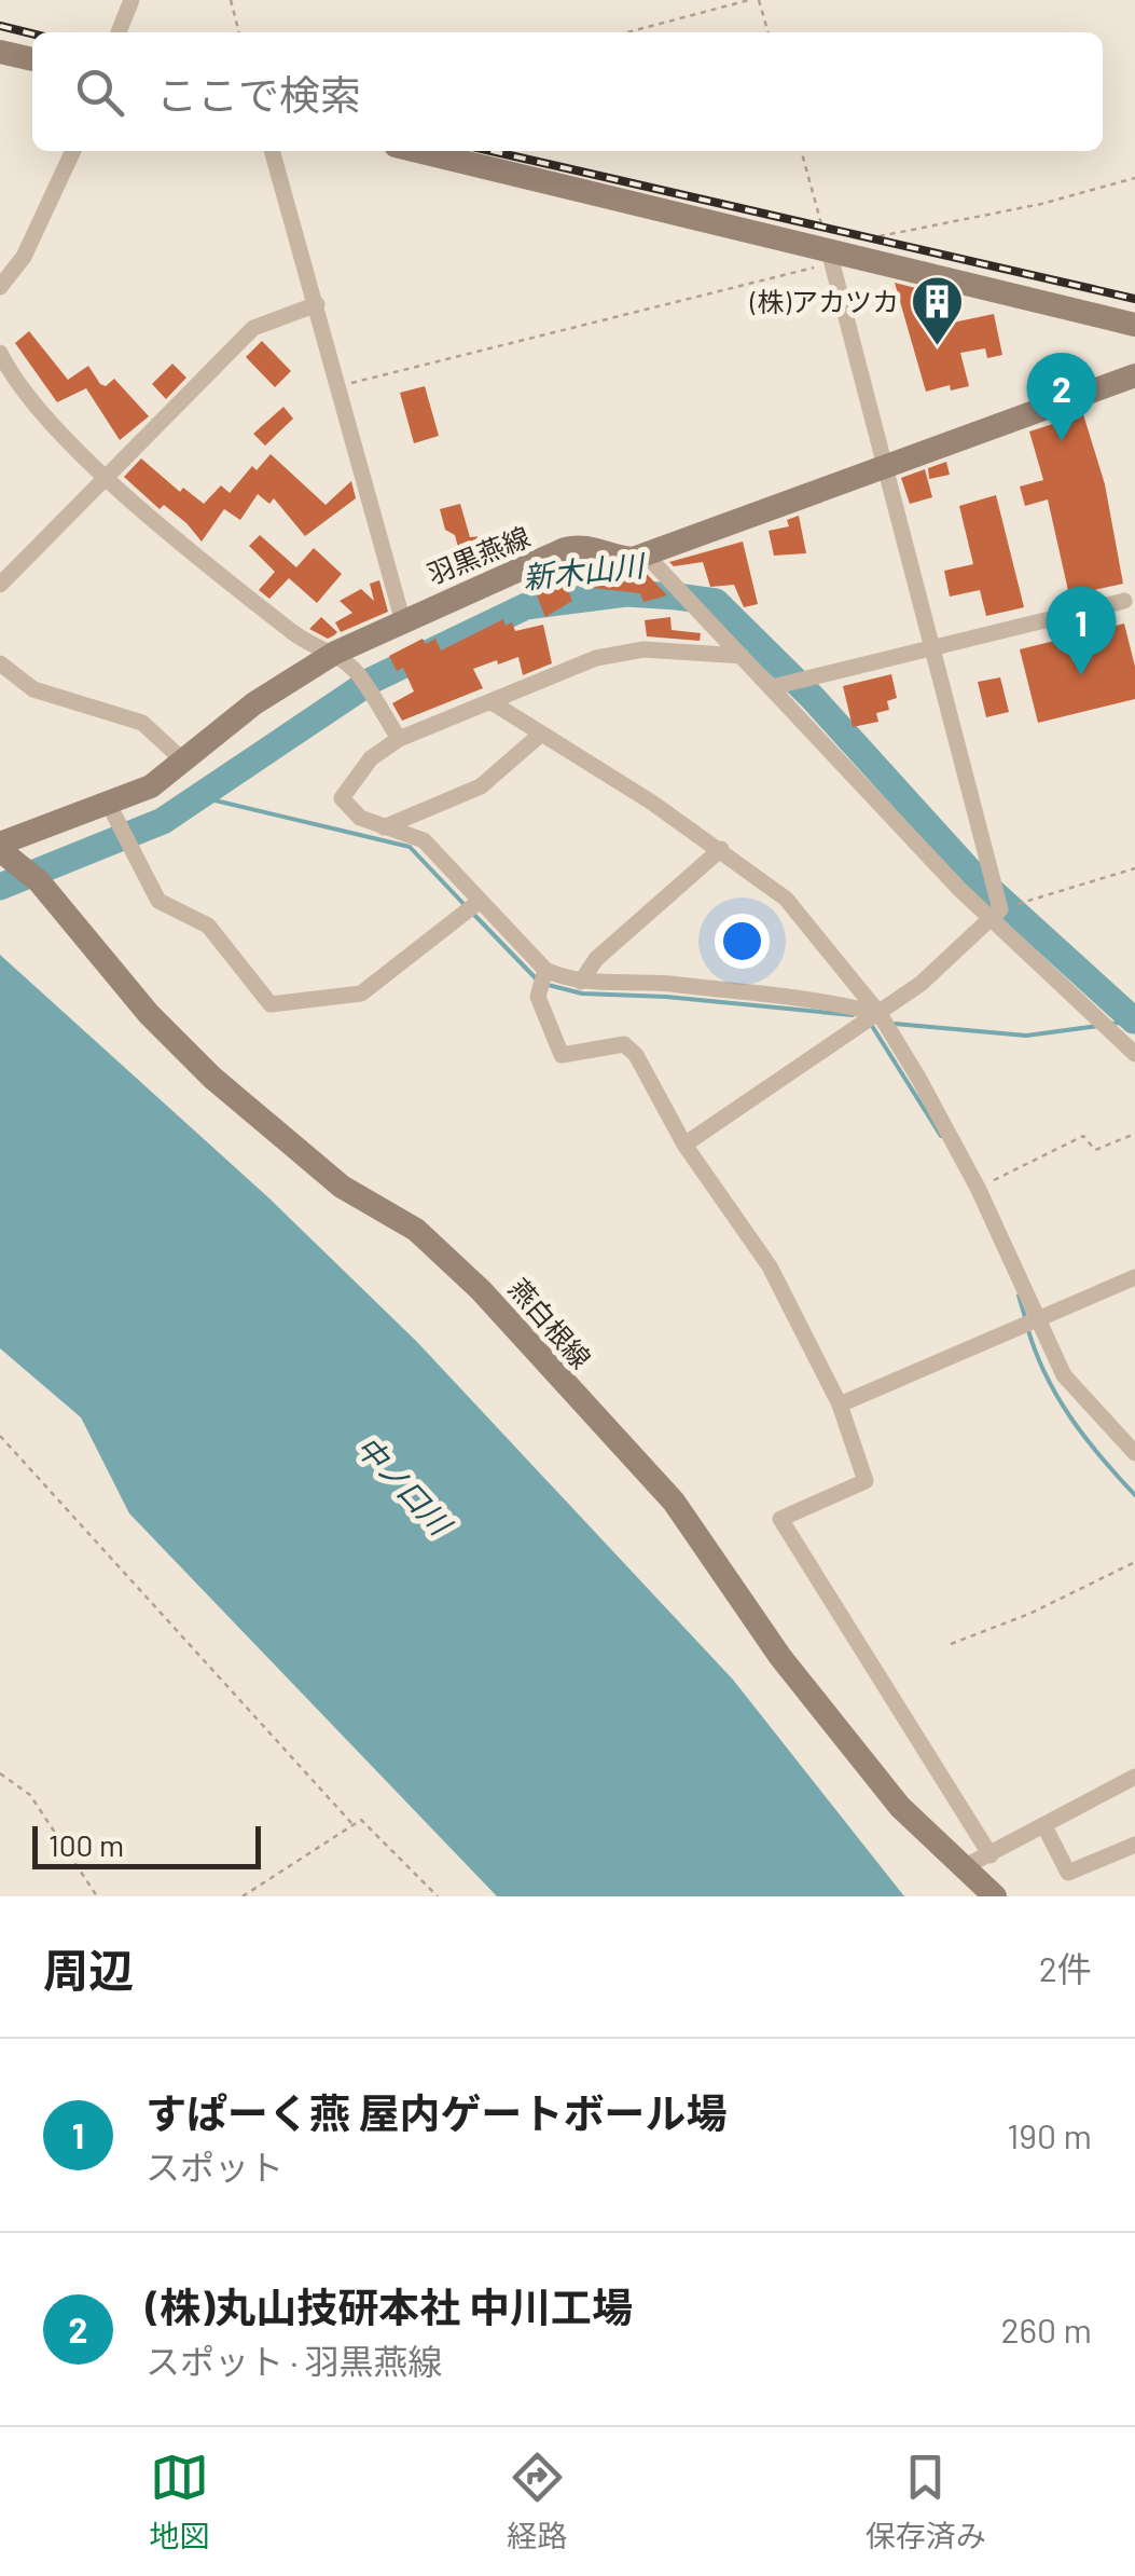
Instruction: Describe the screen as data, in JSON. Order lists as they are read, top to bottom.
{
  "streets": {
    "main road": ["羽黒燕線", "燕白根線"]
  },
  "crossings": [
    ["羽黒燕線", "燕白根線"]
  ],
  "water": ["新木山川", "中ノ口川"],
  "places": {
    "building": ["(株)アカツカ"]
  },
  "scale_bar": "100 m",
  "page": {
    "search": "ここで検索",
    "pins": ["2", "1"],
    "scale": "100 m",
    "heading": ["周辺", "2件"],
    "list": [
      {
        "mark": "1",
        "name": "すぱーく燕 屋内ゲートボール場",
        "note": "スポット",
        "value": "190 m"
      },
      {
        "mark": "2",
        "name": "(株)丸山技研本社 中川工場",
        "note": "スポット · 羽黒燕線",
        "value": "260 m"
      }
    ],
    "nav": ["地図", "経路", "保存済み"]
  }
}
